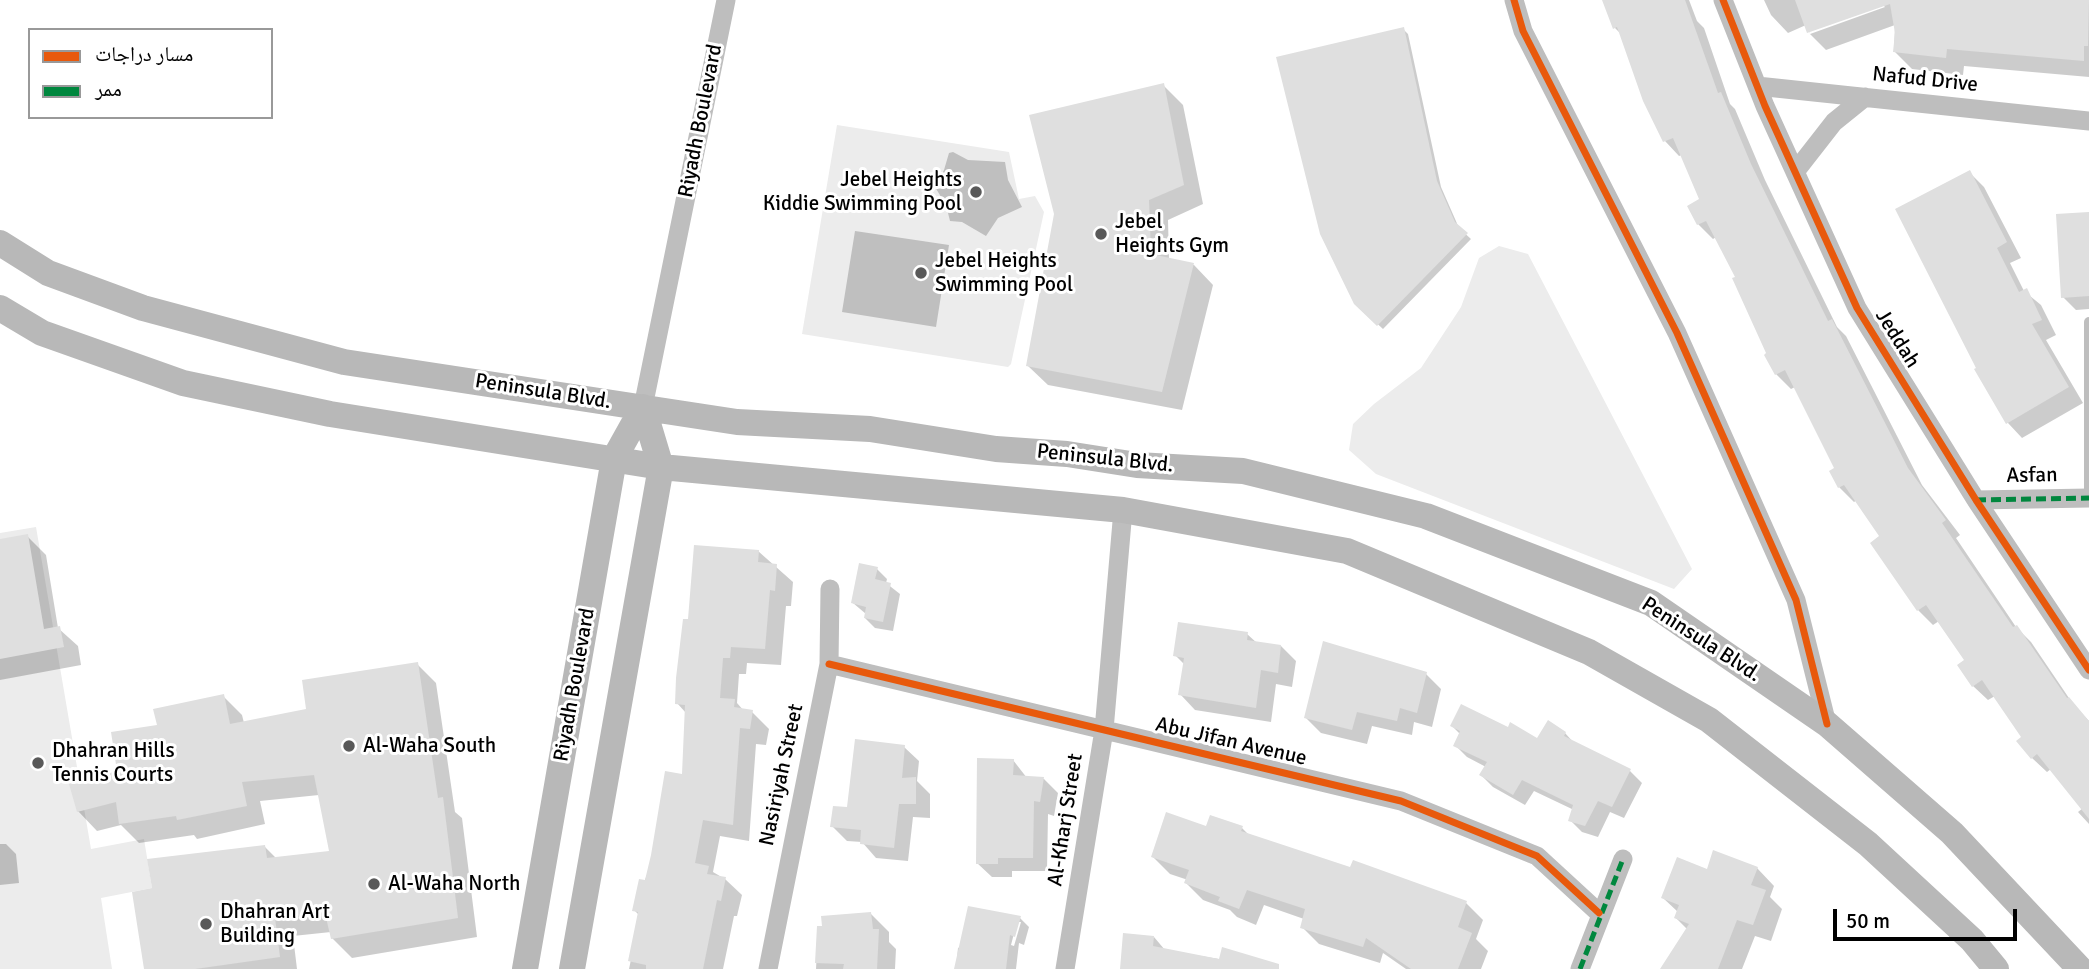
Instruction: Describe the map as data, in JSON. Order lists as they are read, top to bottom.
{
  "streets": {
    "main road": ["Riyadh Boulevard", "Peninsula Blvd."],
    "street": [
      "Nafud Drive",
      "Jeddah",
      "Asfan",
      "Abu Jifan Avenue",
      "Nasiriyah Street",
      "Al-Kharj Street"
    ]
  },
  "crossings": [
    ["Nafud Drive", "Jeddah"],
    ["Riyadh Boulevard", "Peninsula Blvd."],
    ["Jeddah", "Asfan"],
    ["Abu Jifan Avenue", "Nasiriyah Street"],
    ["Abu Jifan Avenue", "Al-Kharj Street"]
  ],
  "places": [
    "Jebel Heights Kiddie Swimming Pool",
    "Jebel Heights Gym",
    "Jebel Heights Swimming Pool",
    "Al-Waha South",
    "Dhahran Hills Tennis Courts",
    "Al-Waha North",
    "Dhahran Art Building"
  ],
  "legend": ["مسار دراجات", "ممر"],
  "scale_bar": "50 m"
}
